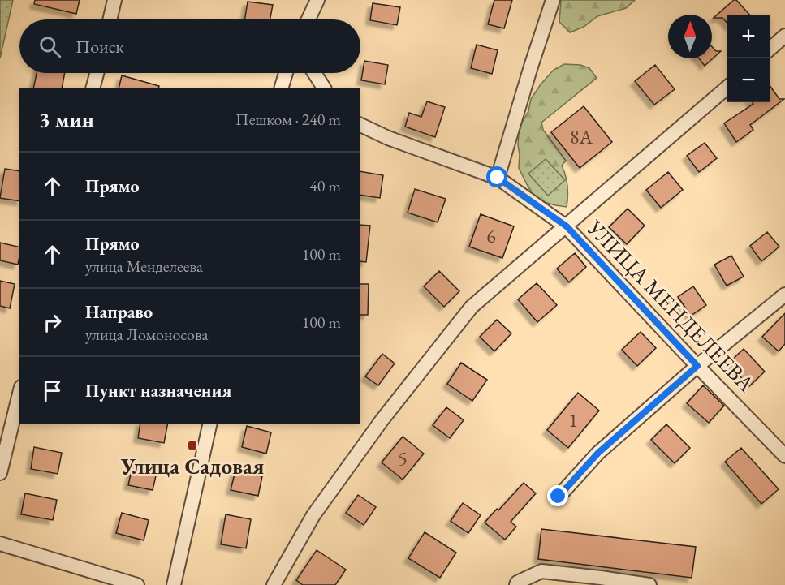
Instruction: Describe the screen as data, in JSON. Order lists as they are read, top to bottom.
{
  "streets": {
    "street": ["УЛИЦА МЕНДЕЛЕЕВА"]
  },
  "places": {
    "transit": ["Улица Садовая"]
  },
  "house_numbers": [
    "8А",
    "6",
    "1",
    "5"
  ],
  "north": "top",
  "page": {
    "map_buttons": ["+", "−"],
    "search": "Поиск",
    "heading": ["3 мин", "Пешком · 240 m"],
    "list": [
      ["Прямо", "40 m"],
      ["Прямо", "улица Менделеева", "100 m"],
      ["Направо", "улица Ломоносова", "100 m"],
      "Пункт назначения"
    ]
  }
}
